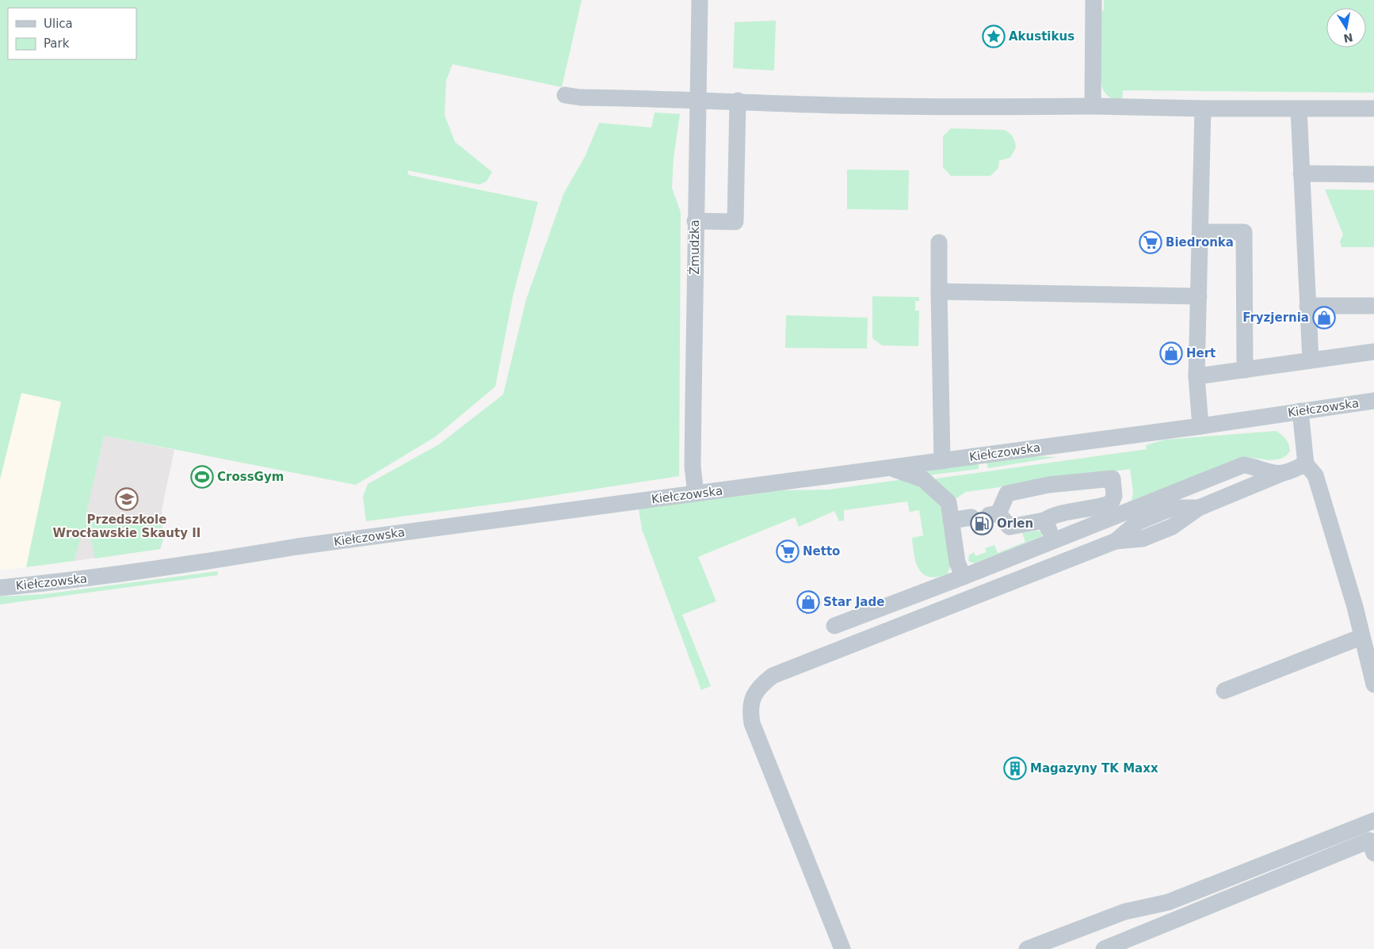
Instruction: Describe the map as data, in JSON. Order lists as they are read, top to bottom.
{
  "streets": {
    "street": ["Żmudzka", "Kiełczowska"]
  },
  "crossings": [
    ["Żmudzka", "Kiełczowska"]
  ],
  "places": {
    "place": ["Akustikus"],
    "supermarket": ["Biedronka", "Netto"],
    "shop": ["Fryzjernia", "Hert", "Star Jade"],
    "sports": ["CrossGym"],
    "school or university": ["Przedszkole Wrocławskie Skauty II"],
    "fuel station": ["Orlen"],
    "building": ["Magazyny TK Maxx"]
  },
  "legend": ["Ulica", "Park"],
  "north": "bottom"
}
